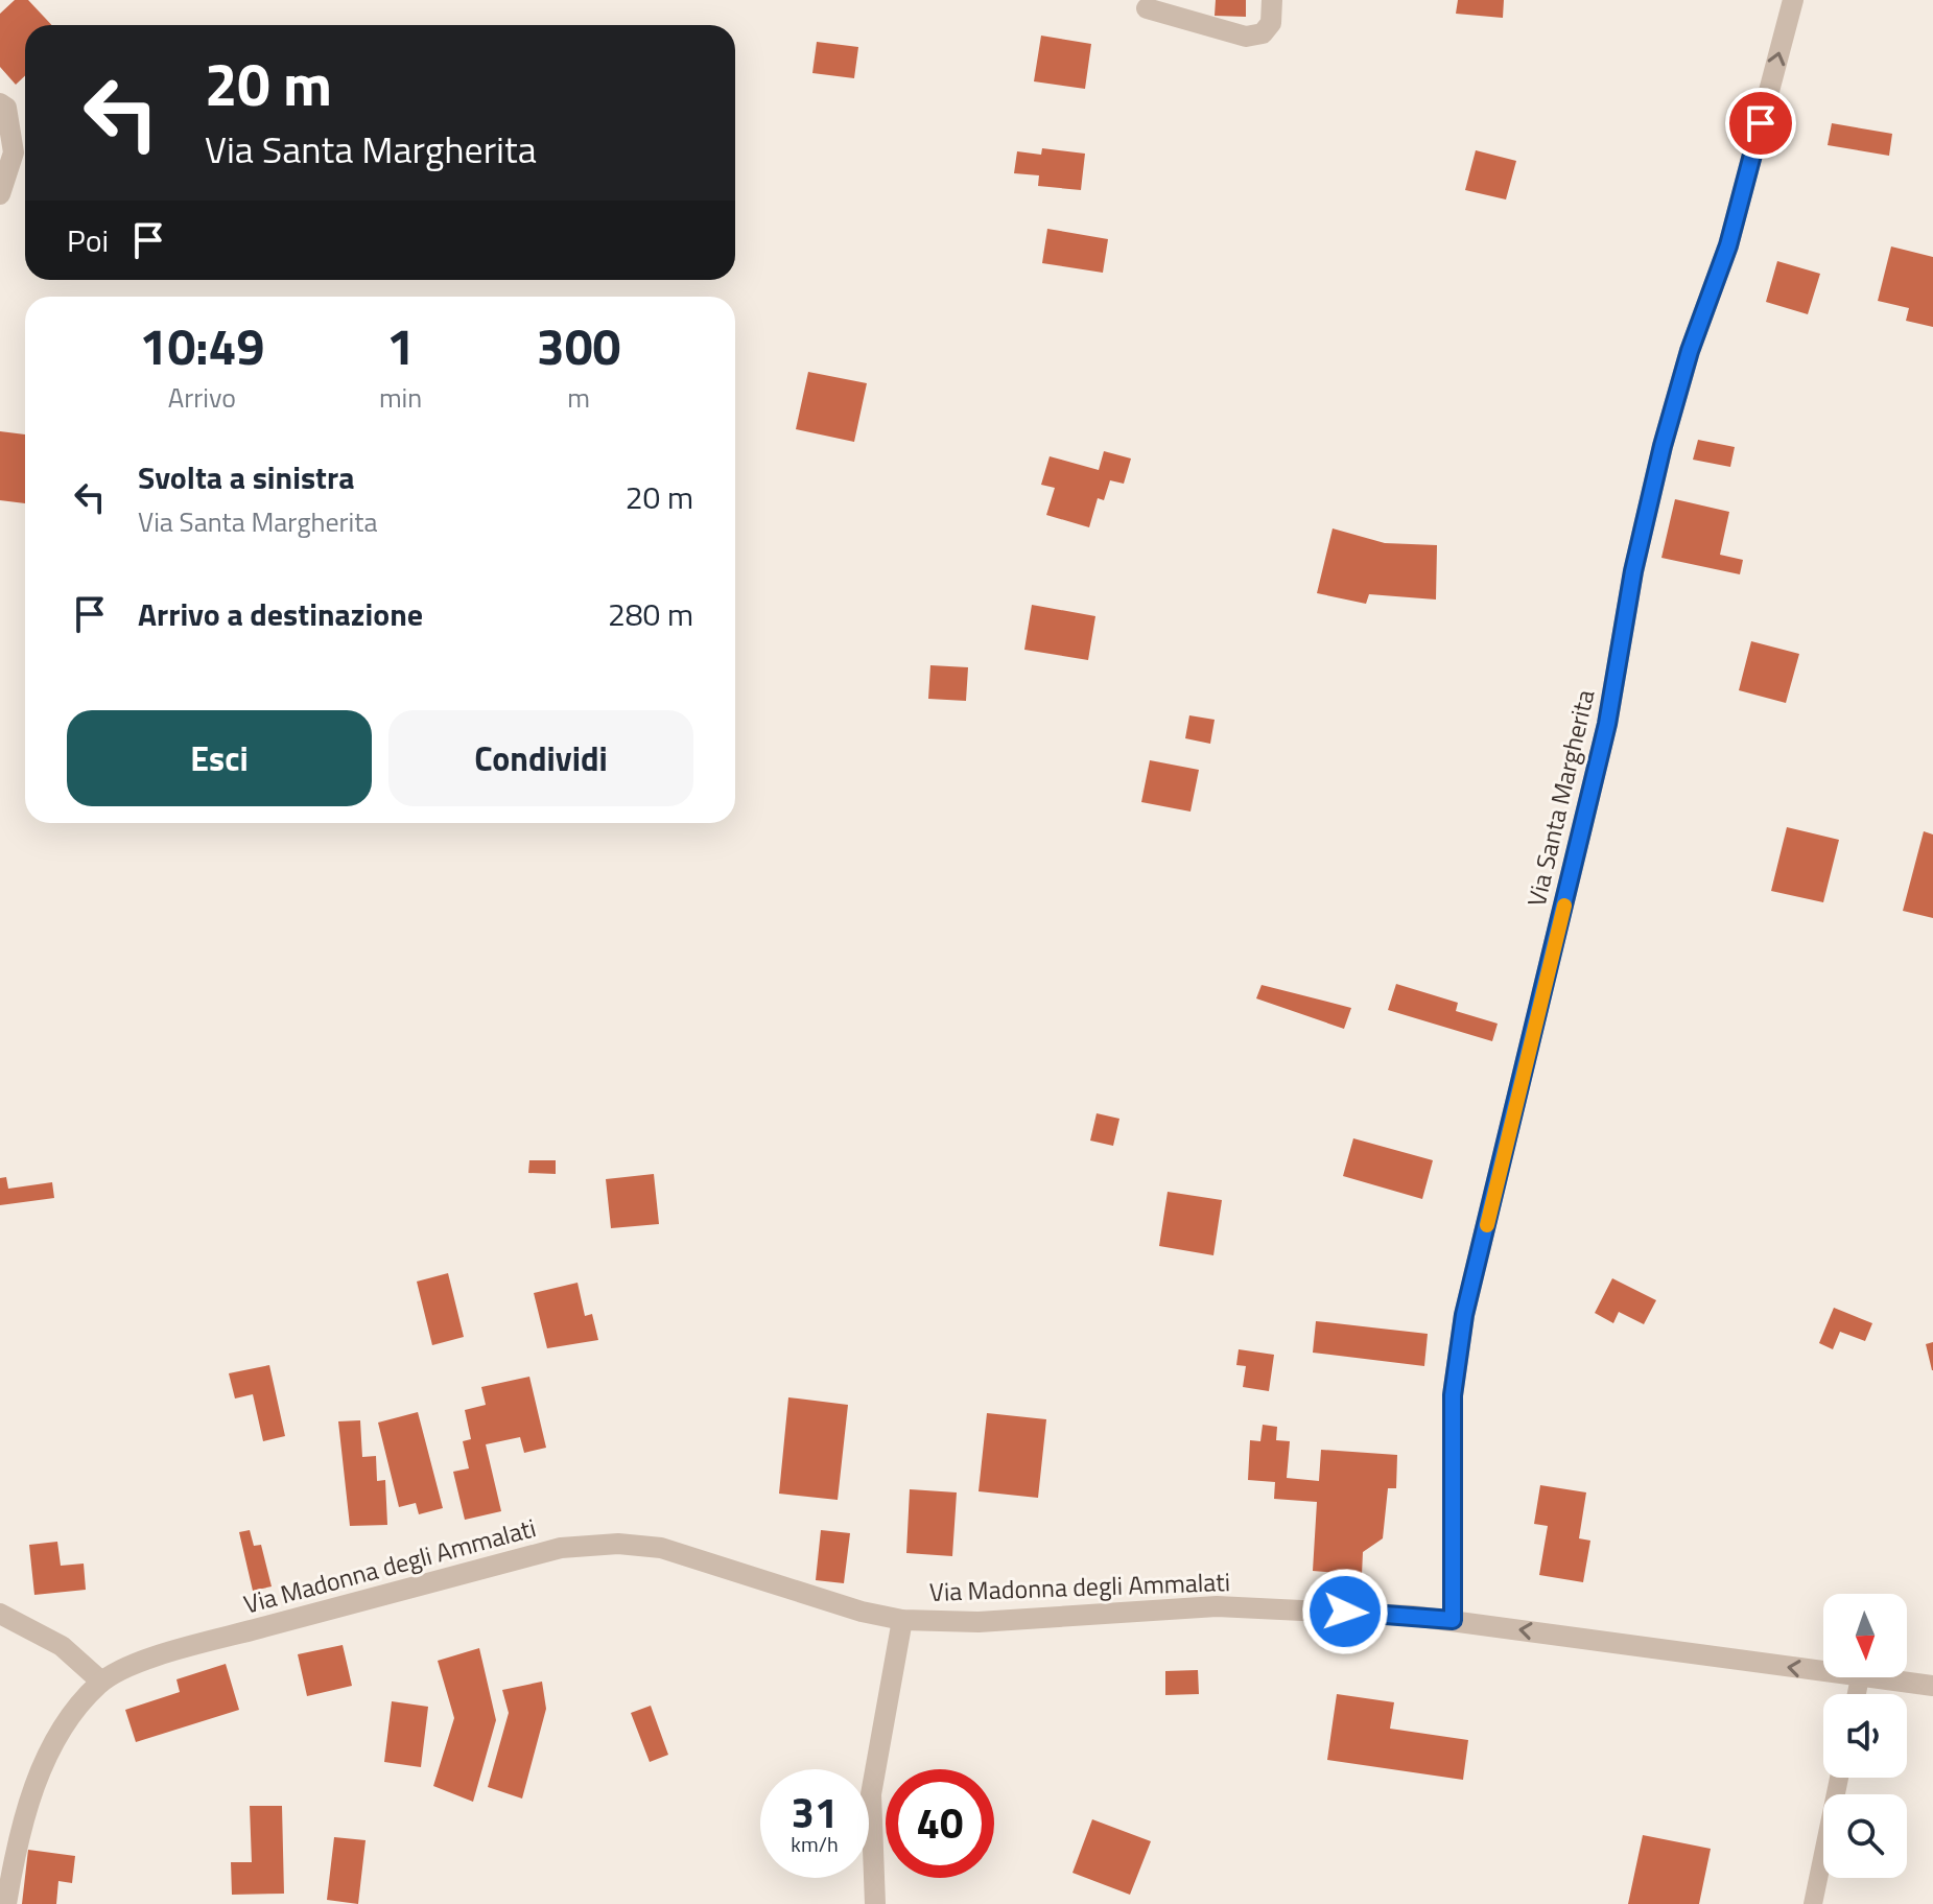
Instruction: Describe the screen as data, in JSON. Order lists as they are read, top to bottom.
{
  "streets": {
    "street": ["Via Santa Margherita", "Via Madonna degli Ammalati"]
  },
  "crossings": [
    ["Via Santa Margherita", "Via Madonna degli Ammalati"]
  ],
  "one_way": ["Via Santa Margherita"],
  "north": "bottom",
  "page": {
    "turn": ["20 m", "Via Santa Margherita"],
    "then": "Poi",
    "eta": [
      "10:49",
      "Arrivo",
      "1",
      "min",
      "300",
      "m"
    ],
    "list": [
      {
        "name": "Svolta a sinistra",
        "note": "Via Santa Margherita",
        "value": "20 m"
      },
      {
        "name": "Arrivo a destinazione",
        "value": "280 m"
      }
    ],
    "buttons": ["Esci", "Condividi"],
    "speed": "31 km/h",
    "limit": "40"
  }
}
